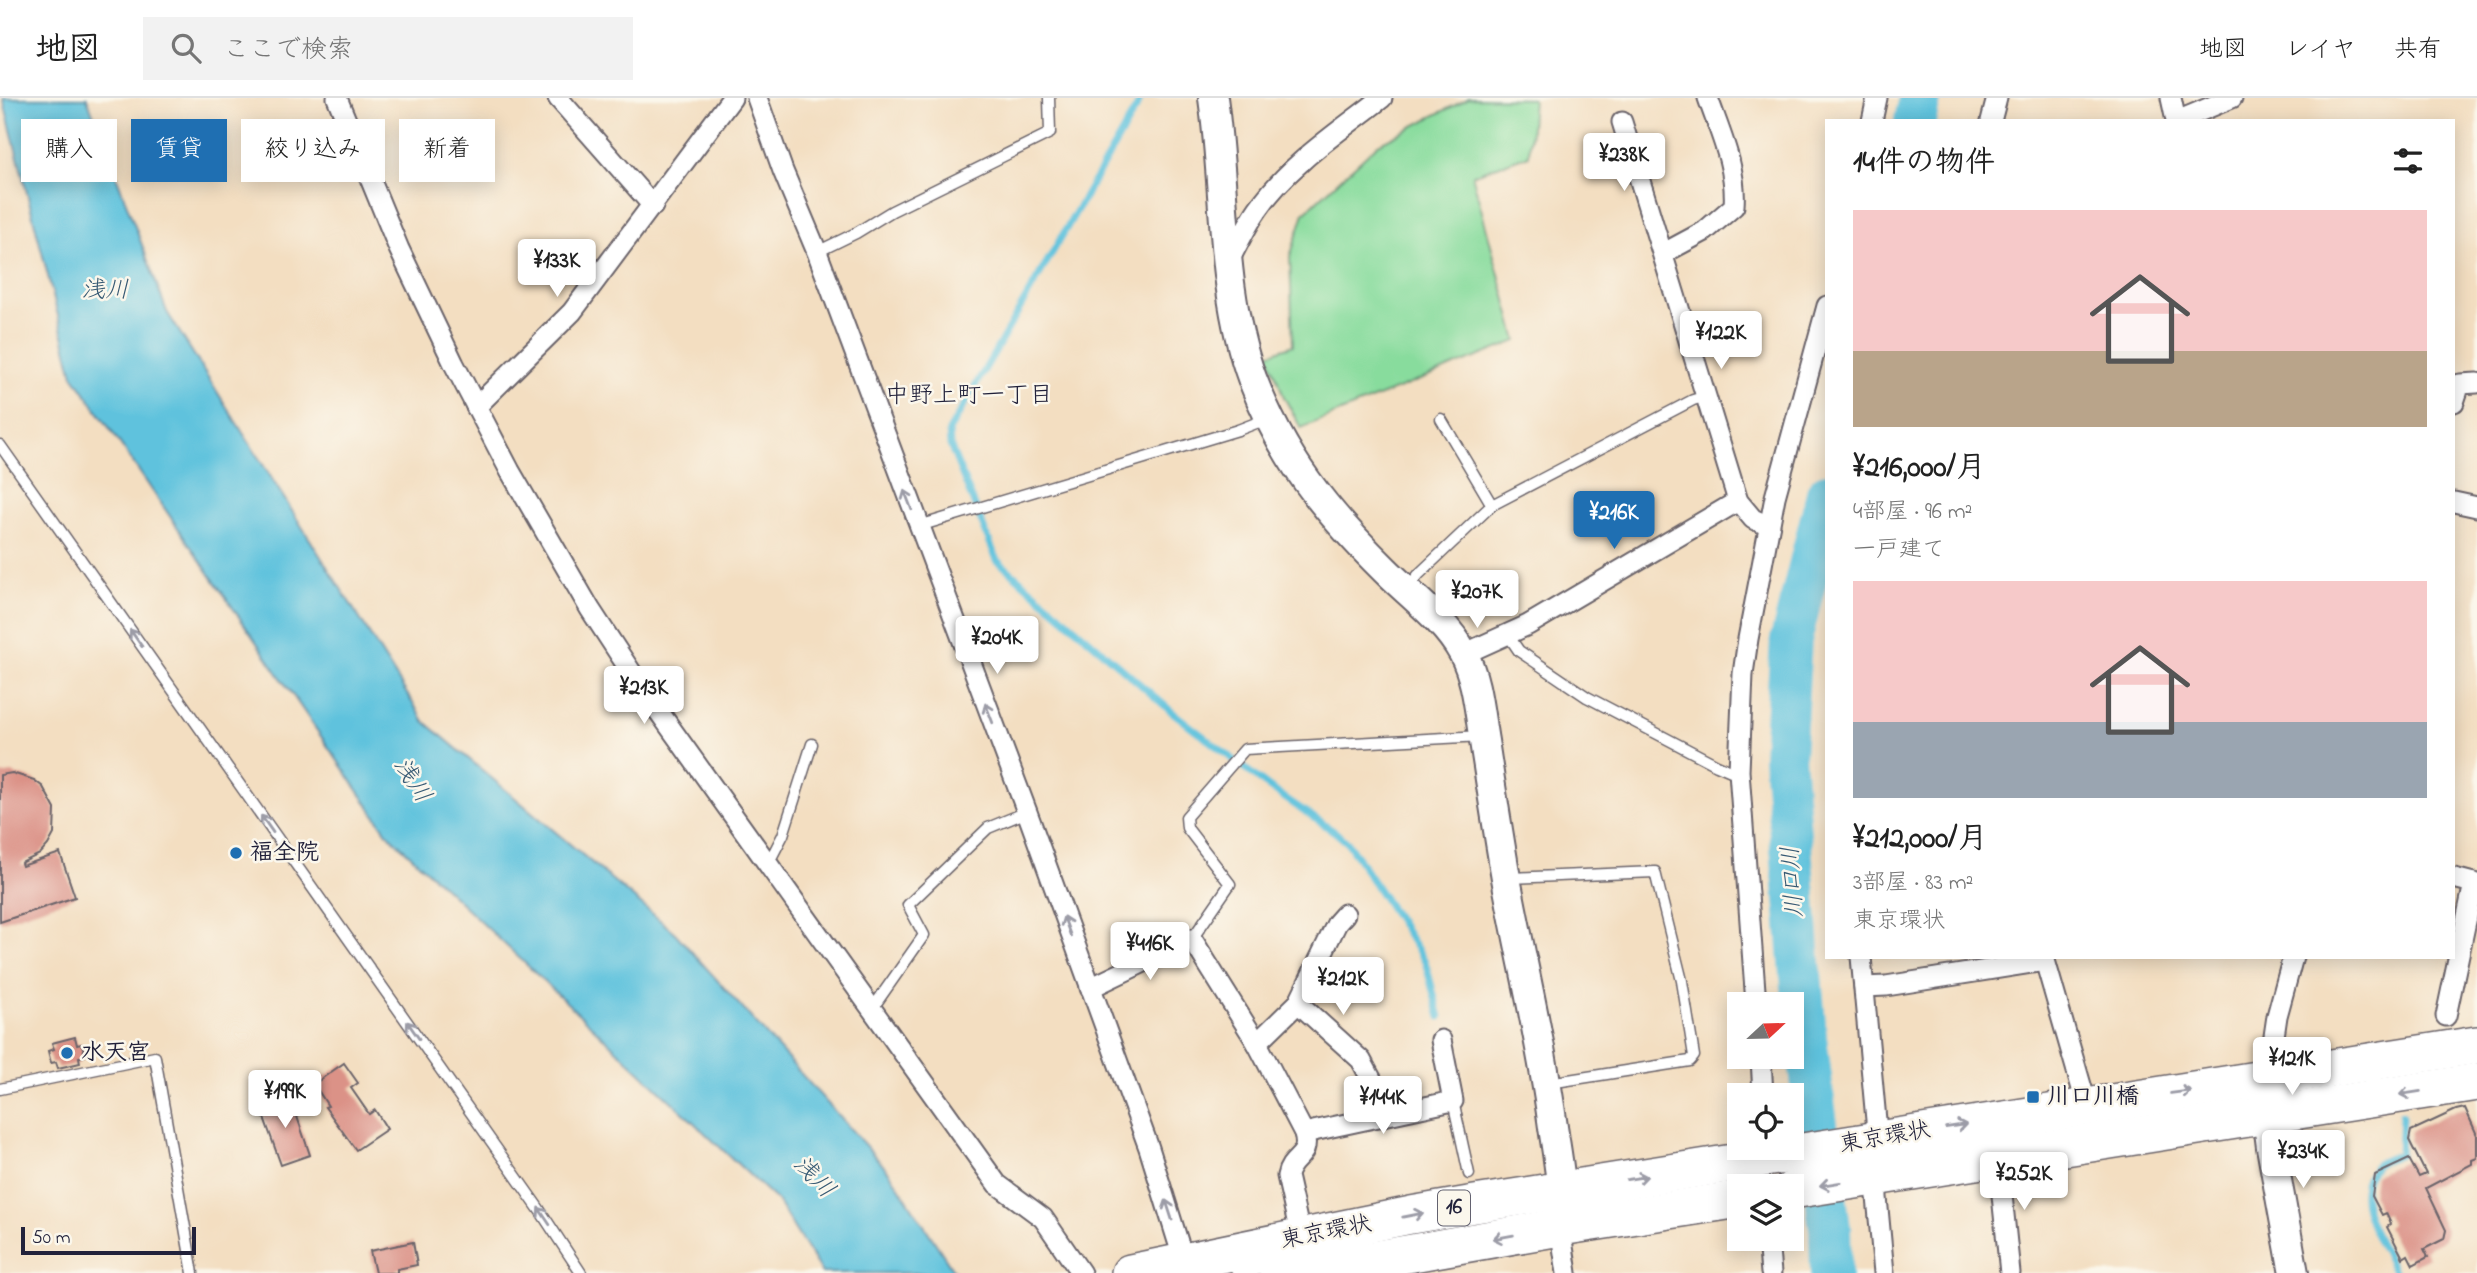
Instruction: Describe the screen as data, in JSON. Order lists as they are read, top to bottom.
{
  "streets": {
    "highway": ["東京環状", "16"]
  },
  "districts": ["中野上町一丁目"],
  "water": ["浅川", "川口川"],
  "places": {
    "other": ["福全院", "水天宮"],
    "transit": ["川口川橋"]
  },
  "scale_bar": "50 m",
  "north": "right",
  "page": {
    "header": "地図",
    "search": "ここで検索",
    "nav": ["地図", "レイヤ", "共有"],
    "chip": [
      "購入",
      "賃貸",
      "絞り込み",
      "新着"
    ],
    "heading": "14件の物件",
    "price": [
      "¥238K",
      "¥133K",
      "¥122K",
      "¥216K",
      "¥207K",
      "¥204K",
      "¥213K",
      "¥416K",
      "¥212K",
      "¥121K",
      "¥199K",
      "¥144K",
      "¥234K",
      "¥252K"
    ],
    "list": [
      {
        "name": "¥216,000/月",
        "note": "4部屋 · 96 m² · 一戸建て"
      },
      {
        "name": "¥212,000/月",
        "note": "3部屋 · 83 m² · 東京環状"
      }
    ],
    "scale": "50 m"
  }
}
